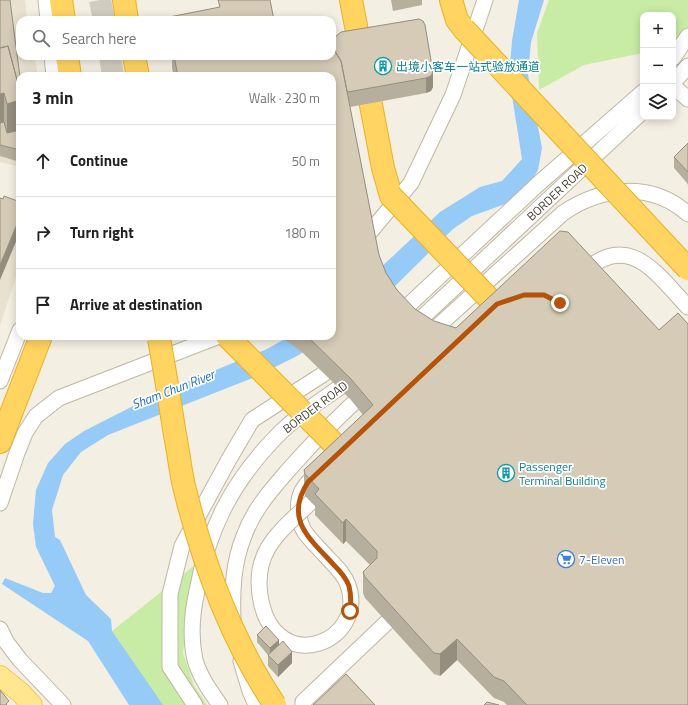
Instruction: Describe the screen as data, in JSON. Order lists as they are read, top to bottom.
{
  "streets": {
    "street": ["BORDER ROAD"]
  },
  "water": ["Sham Chun River"],
  "places": {
    "building": ["出境小客车一站式验放通道", "Passenger Terminal Building"],
    "supermarket": ["7-Eleven"]
  },
  "page": {
    "map_buttons": ["+", "−"],
    "search": "Search here",
    "heading": ["3 min", "Walk · 230 m"],
    "list": [
      ["Continue", "50 m"],
      ["Turn right", "180 m"],
      "Arrive at destination"
    ]
  }
}
